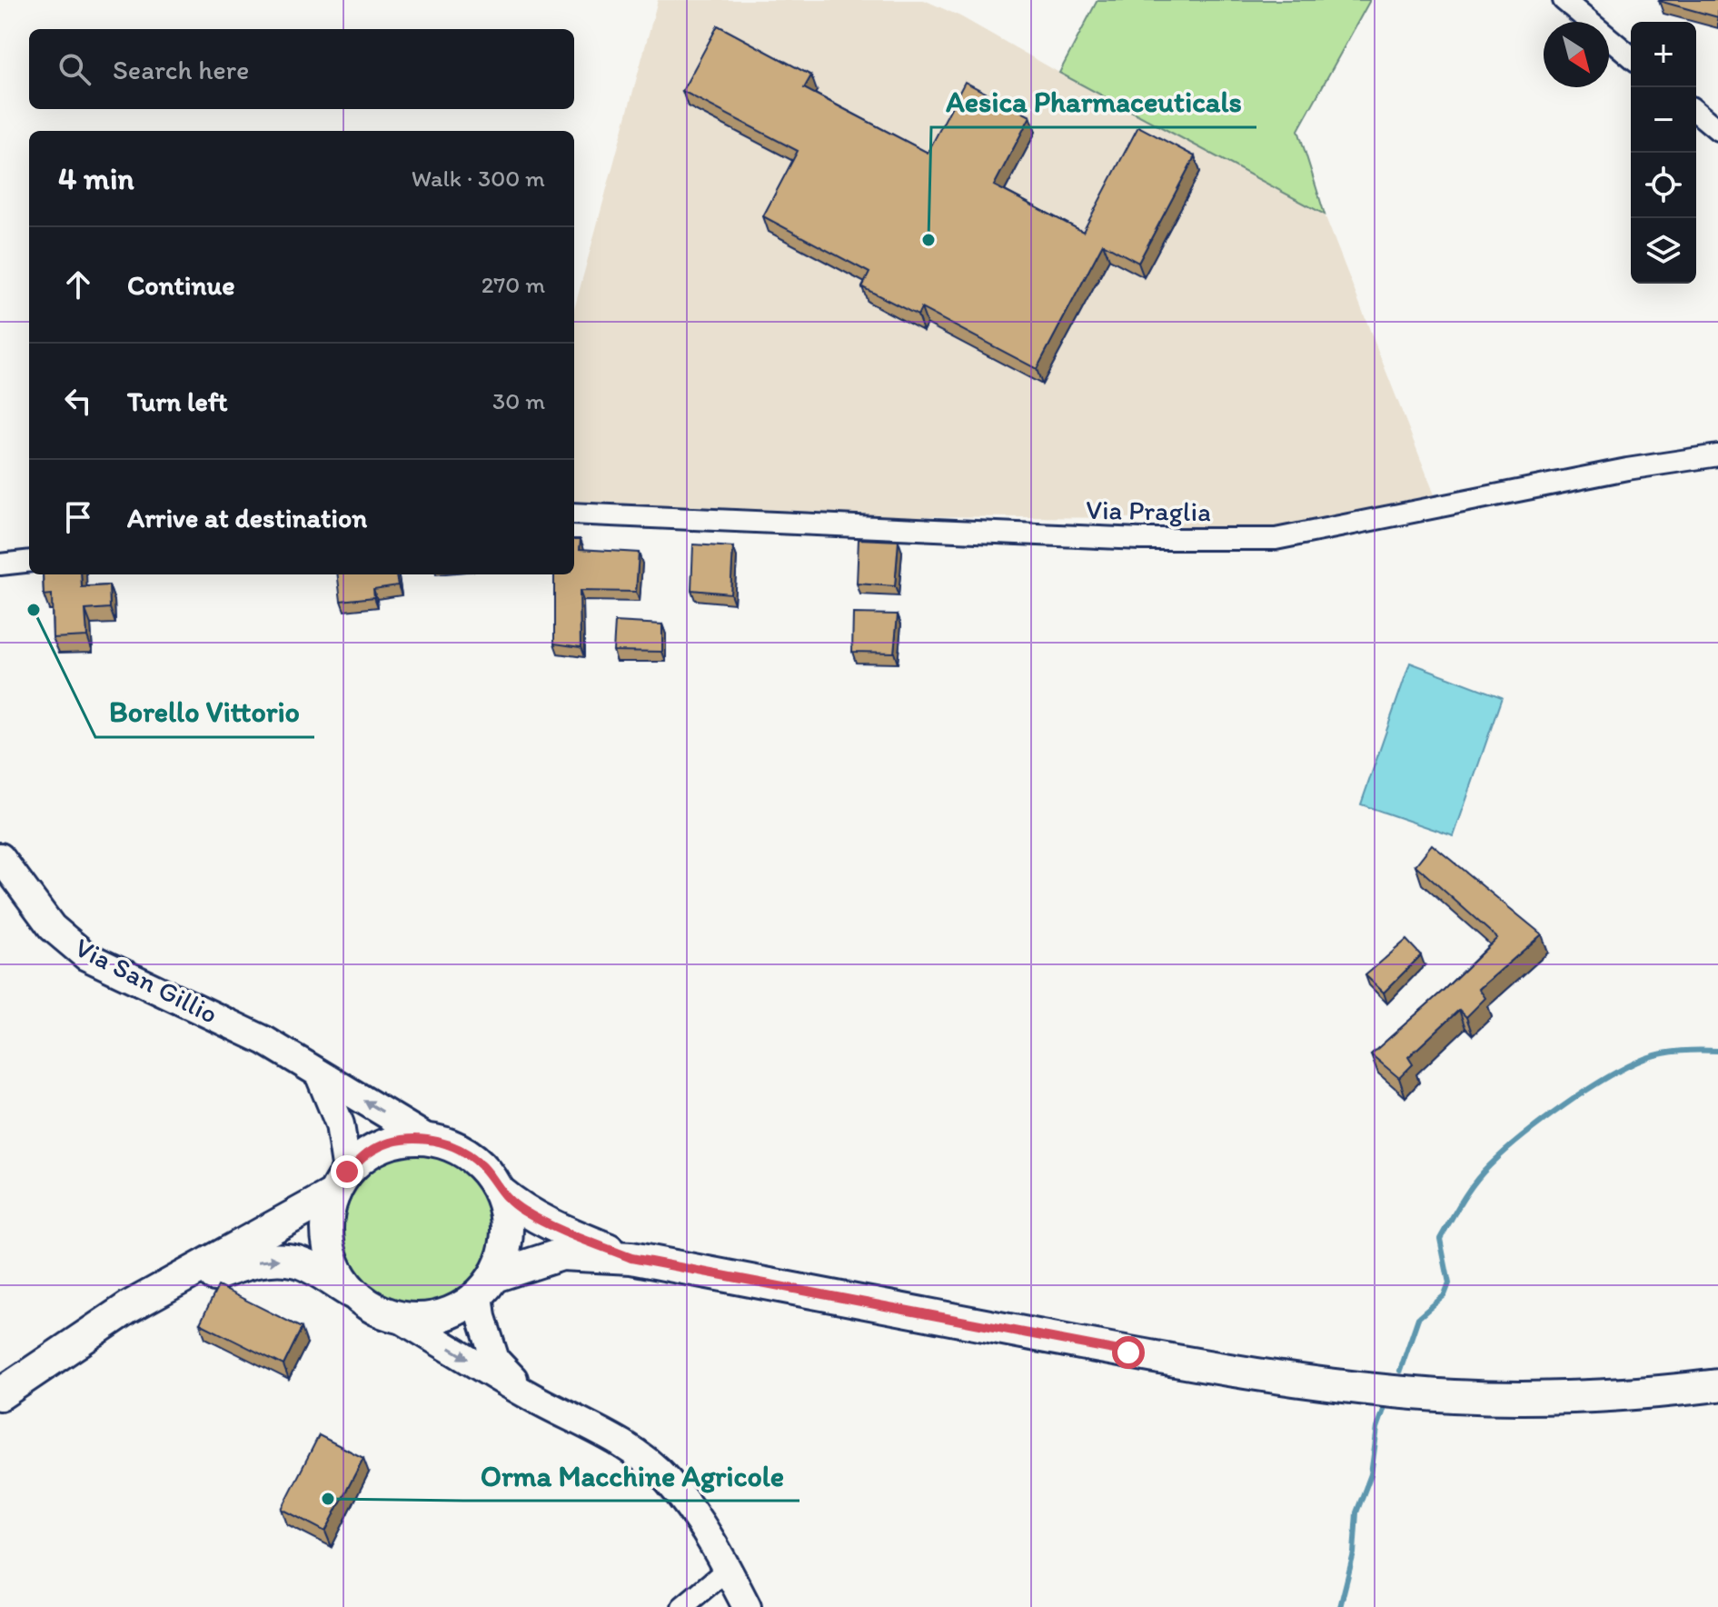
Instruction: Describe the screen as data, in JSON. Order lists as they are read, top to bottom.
{
  "streets": {
    "street": ["Via Praglia", "Via San Gillio"]
  },
  "places": ["Aesica Pharmaceuticals", "Borello Vittorio", "Orma Macchine Agricole"],
  "north": "bottom right",
  "page": {
    "map_buttons": ["+", "−"],
    "search": "Search here",
    "heading": ["4 min", "Walk · 300 m"],
    "list": [
      ["Continue", "270 m"],
      ["Turn left", "30 m"],
      "Arrive at destination"
    ]
  }
}
